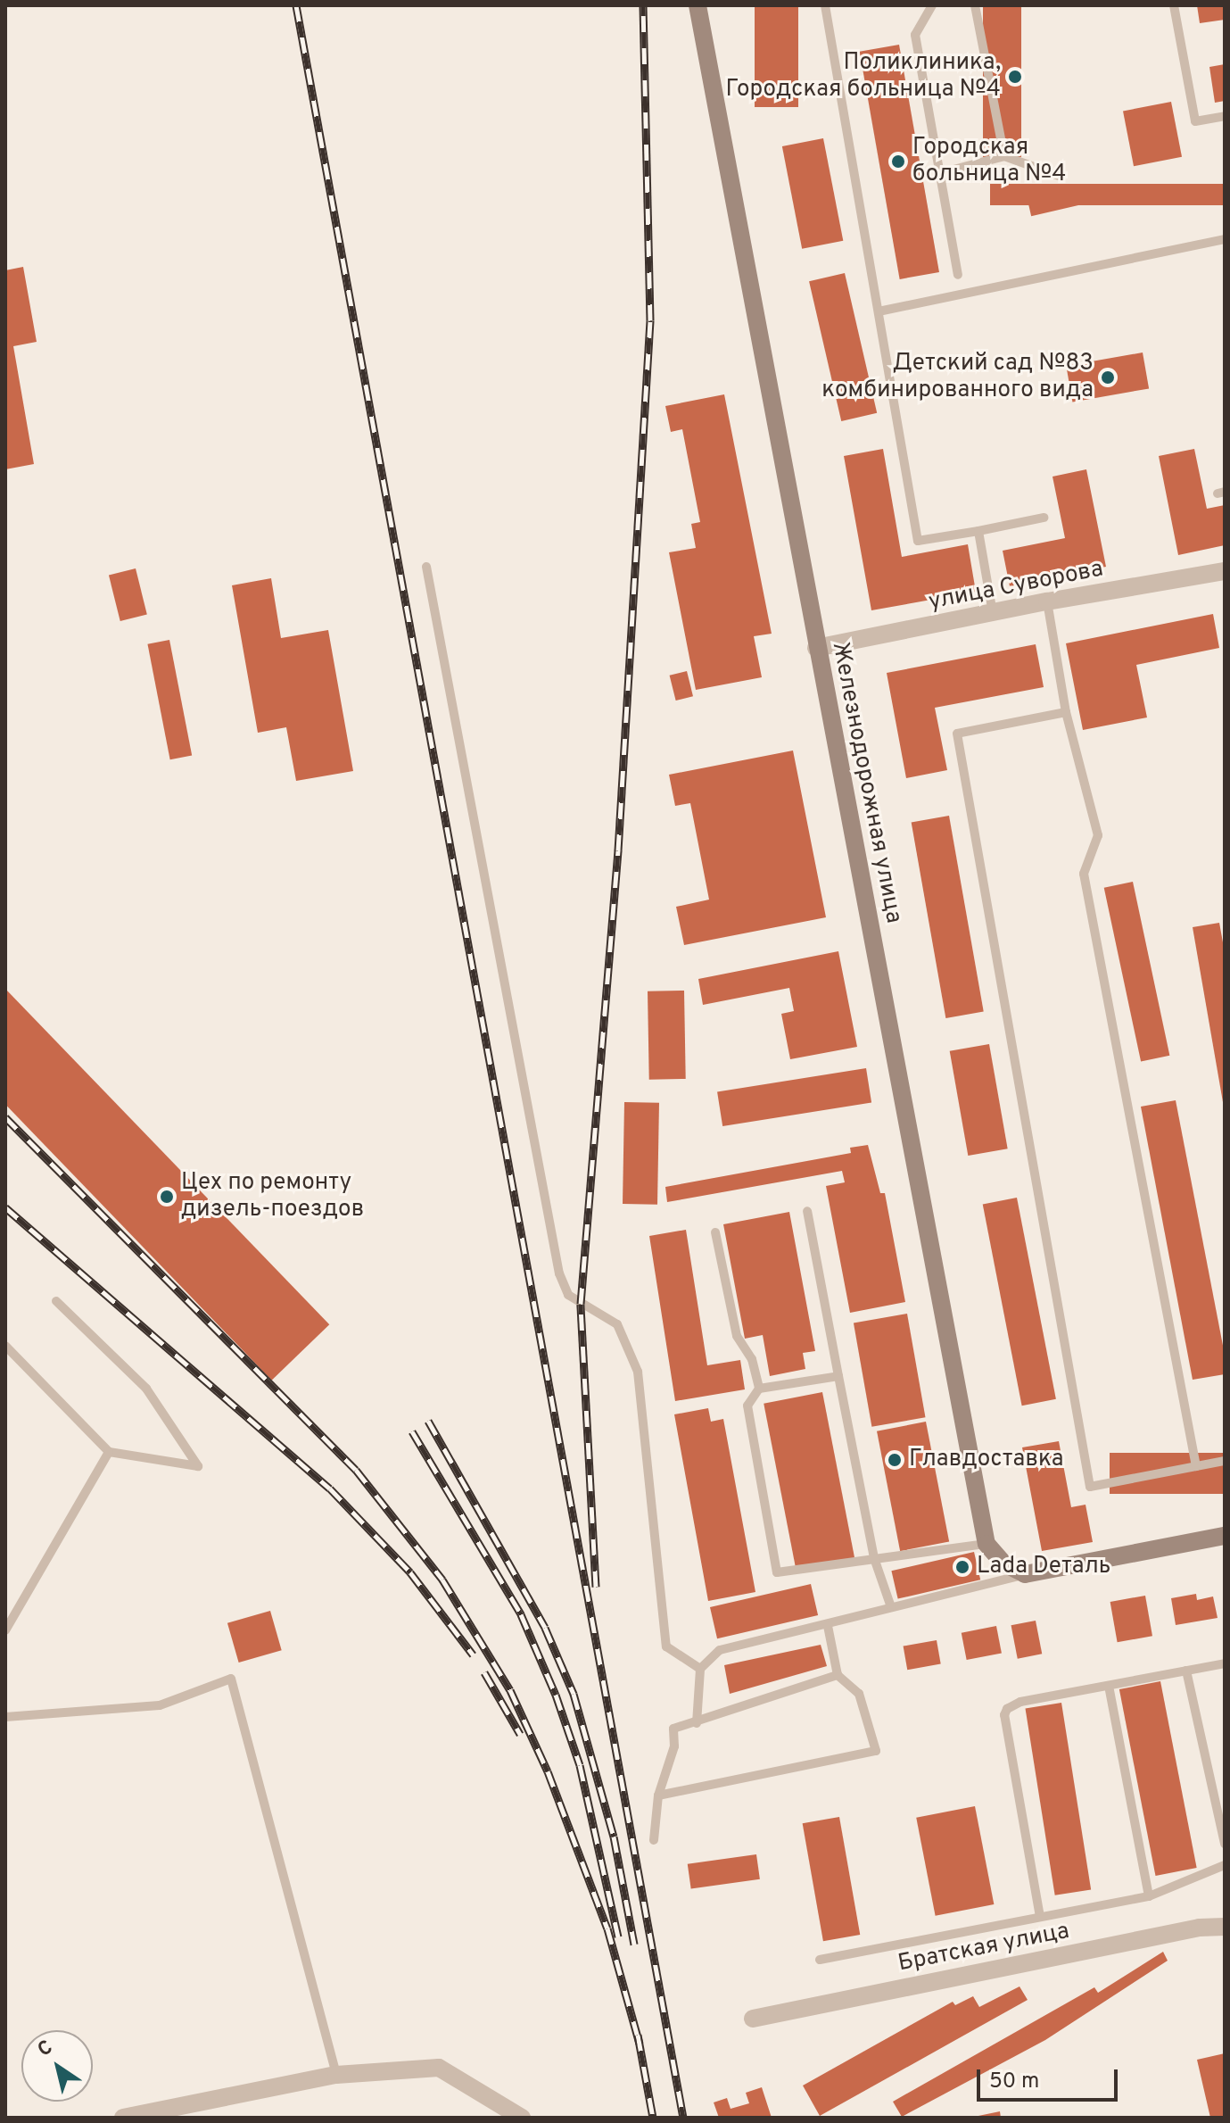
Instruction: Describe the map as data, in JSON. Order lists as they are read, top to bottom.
{
  "streets": {
    "main road": ["Железнодорожная улица"],
    "street": ["улица Суворова", "Братская улица"]
  },
  "crossings": [
    ["улица Суворова", "Железнодорожная улица"]
  ],
  "places": [
    "Поликлиника, Городская больница №4",
    "Городская больница №4",
    "Детский сад №83 комбинированного вида",
    "Цех по ремонту дизель-поездов",
    "Главдоставка",
    "Lada Dеталь"
  ],
  "scale_bar": "50 m",
  "north": "top left"
}
